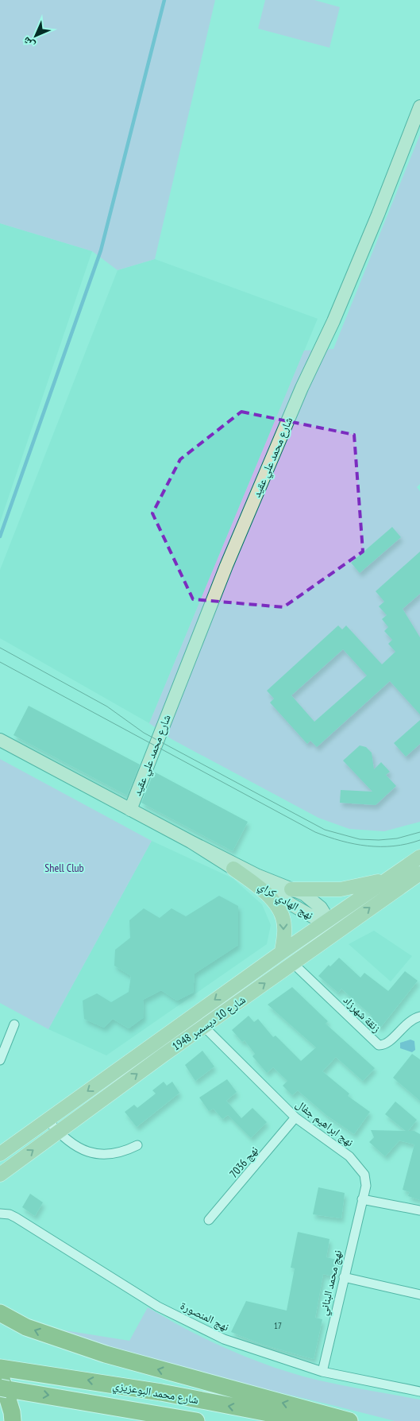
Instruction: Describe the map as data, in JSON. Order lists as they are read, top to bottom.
{
  "streets": {
    "highway": ["شارع محمد البوعزيزي"],
    "main road": ["شارع 10 ديسمبر 1948"],
    "street": [
      "شارع محمد علي عقيد",
      "نهج الهادي كراي",
      "زنقة شهرزاد",
      "نهج ابراهيم جفال",
      "نهج 7036",
      "نهج محمد البناني",
      "نهج المنصورة"
    ]
  },
  "crossings": [
    ["شارع محمد علي عقيد", "نهج الهادي كراي"],
    ["نهج الهادي كراي", "شارع 10 ديسمبر 1948"],
    ["زنقة شهرزاد", "شارع 10 ديسمبر 1948"],
    ["شارع 10 ديسمبر 1948", "نهج ابراهيم جفال"],
    ["نهج ابراهيم جفال", "نهج 7036"],
    ["نهج ابراهيم جفال", "نهج محمد البناني"],
    ["نهج محمد البناني", "نهج المنصورة"]
  ],
  "parks": ["Shell Club"],
  "house_numbers": ["17"],
  "north": "bottom left"
}
